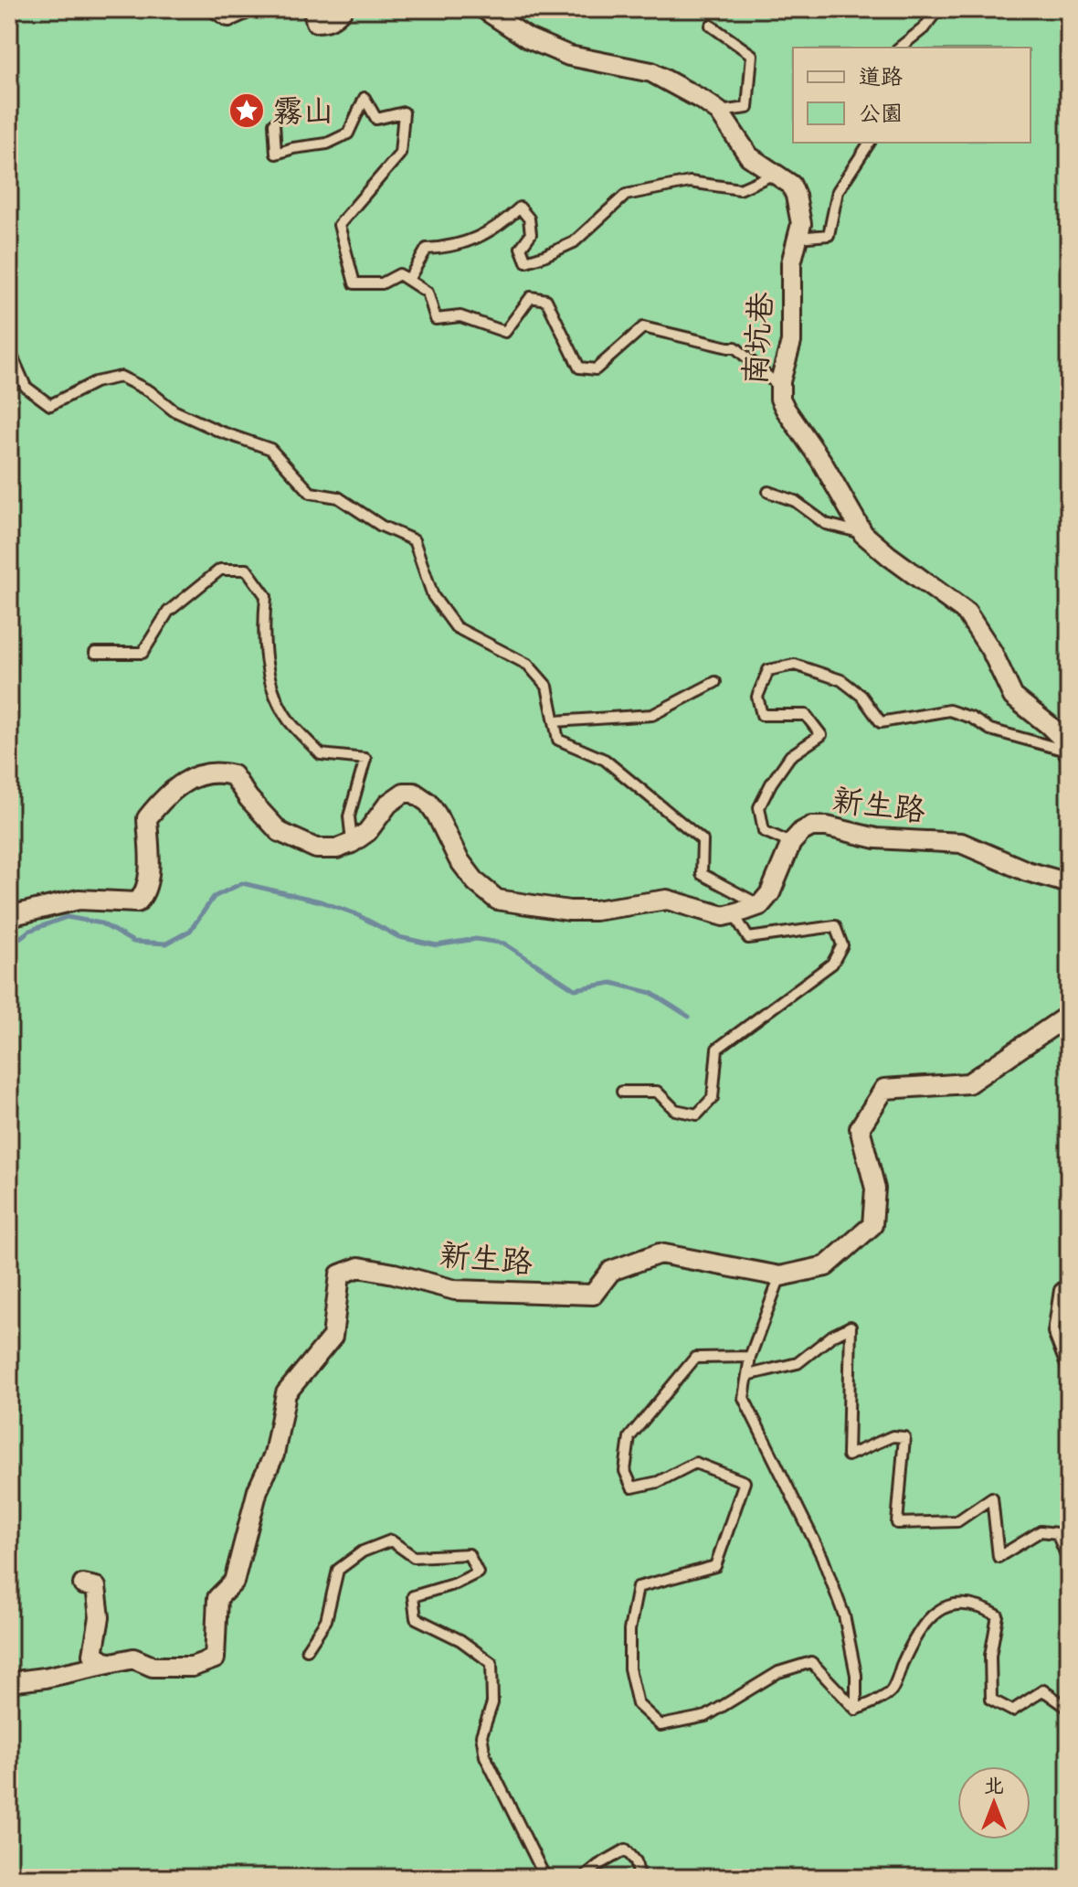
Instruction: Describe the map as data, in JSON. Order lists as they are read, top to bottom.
{
  "streets": {
    "street": ["南坑巷", "新生路"]
  },
  "places": {
    "place": ["霧山"]
  },
  "legend": ["道路", "公園"],
  "north": "top"
}
